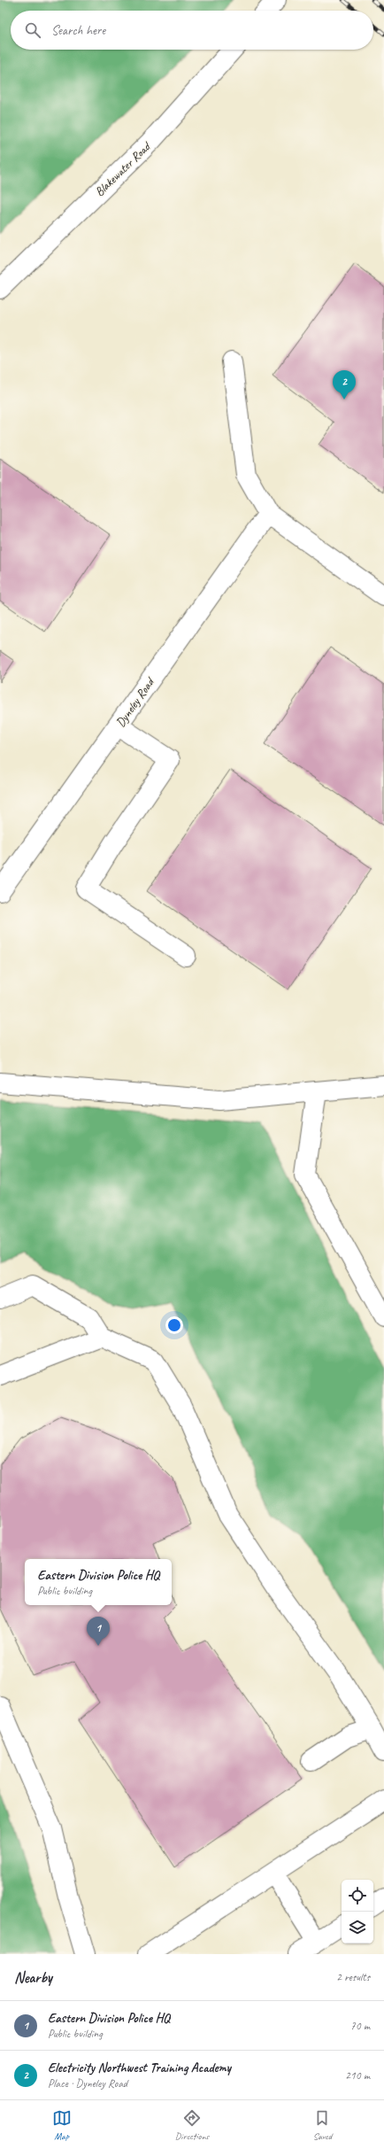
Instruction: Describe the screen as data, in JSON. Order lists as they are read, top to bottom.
{
  "streets": {
    "street": ["Blakewater Road", "Dyneley Road"]
  },
  "page": {
    "search": "Search here",
    "pins": ["2", "1"],
    "popup": ["Eastern Division Police HQ", "Public building"],
    "heading": ["Nearby", "2 results"],
    "list": [
      {
        "mark": "1",
        "name": "Eastern Division Police HQ",
        "note": "Public building",
        "value": "70 m"
      },
      {
        "mark": "2",
        "name": "Electricity Northwest Training Academy",
        "note": "Place · Dyneley Road",
        "value": "210 m"
      }
    ],
    "nav": ["Map", "Directions", "Saved"]
  }
}
